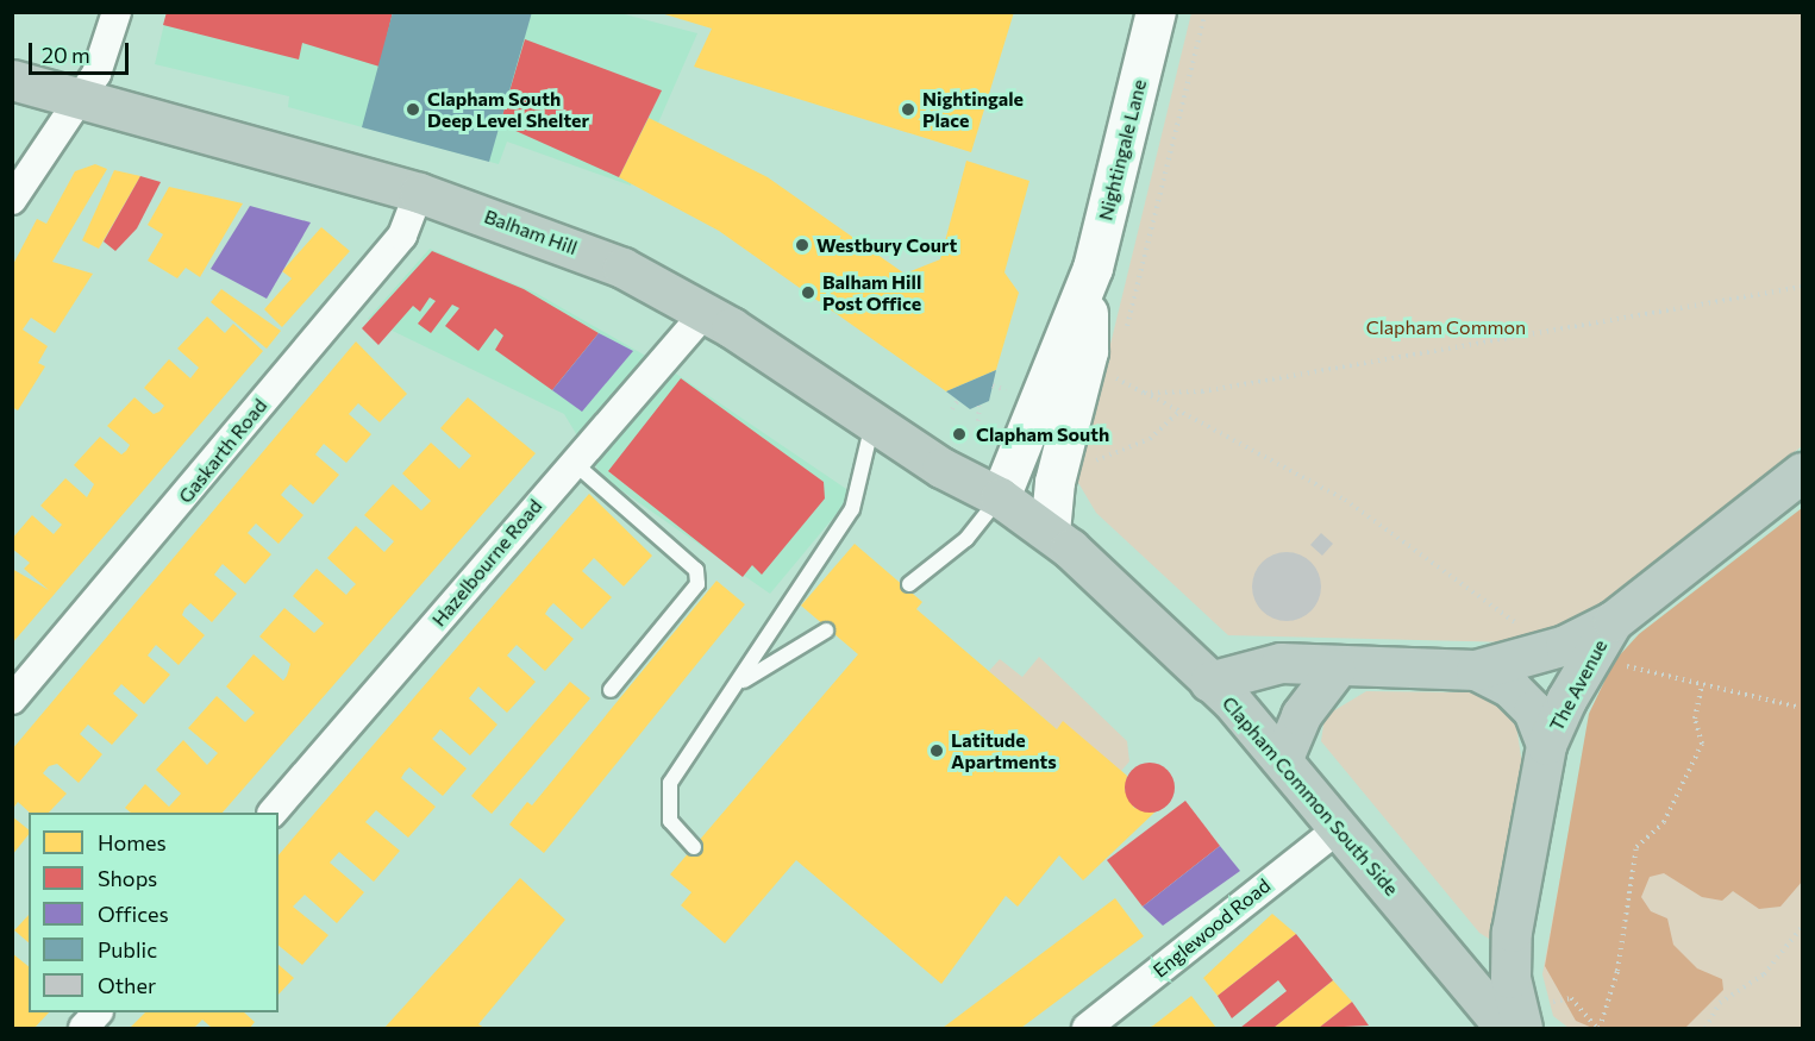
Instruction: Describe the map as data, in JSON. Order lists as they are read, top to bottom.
{
  "streets": {
    "highway": ["Balham Hill", "The Avenue", "Clapham Common South Side"],
    "main road": ["Nightingale Lane"],
    "street": ["Gaskarth Road", "Hazelbourne Road", "Englewood Road"]
  },
  "crossings": [
    ["Nightingale Lane", "Balham Hill"],
    ["Nightingale Lane", "Clapham Common South Side"],
    ["Balham Hill", "Gaskarth Road"],
    ["Balham Hill", "Hazelbourne Road"],
    ["Balham Hill", "Clapham Common South Side"],
    ["The Avenue", "Clapham Common South Side"],
    ["Clapham Common South Side", "Englewood Road"]
  ],
  "parks": ["Clapham Common"],
  "places": [
    "Clapham South Deep Level Shelter",
    "Nightingale Place",
    "Westbury Court",
    "Balham Hill Post Office",
    "Clapham South",
    "Latitude Apartments"
  ],
  "legend": [
    "Homes",
    "Shops",
    "Offices",
    "Public",
    "Other"
  ],
  "scale_bar": "20 m"
}
